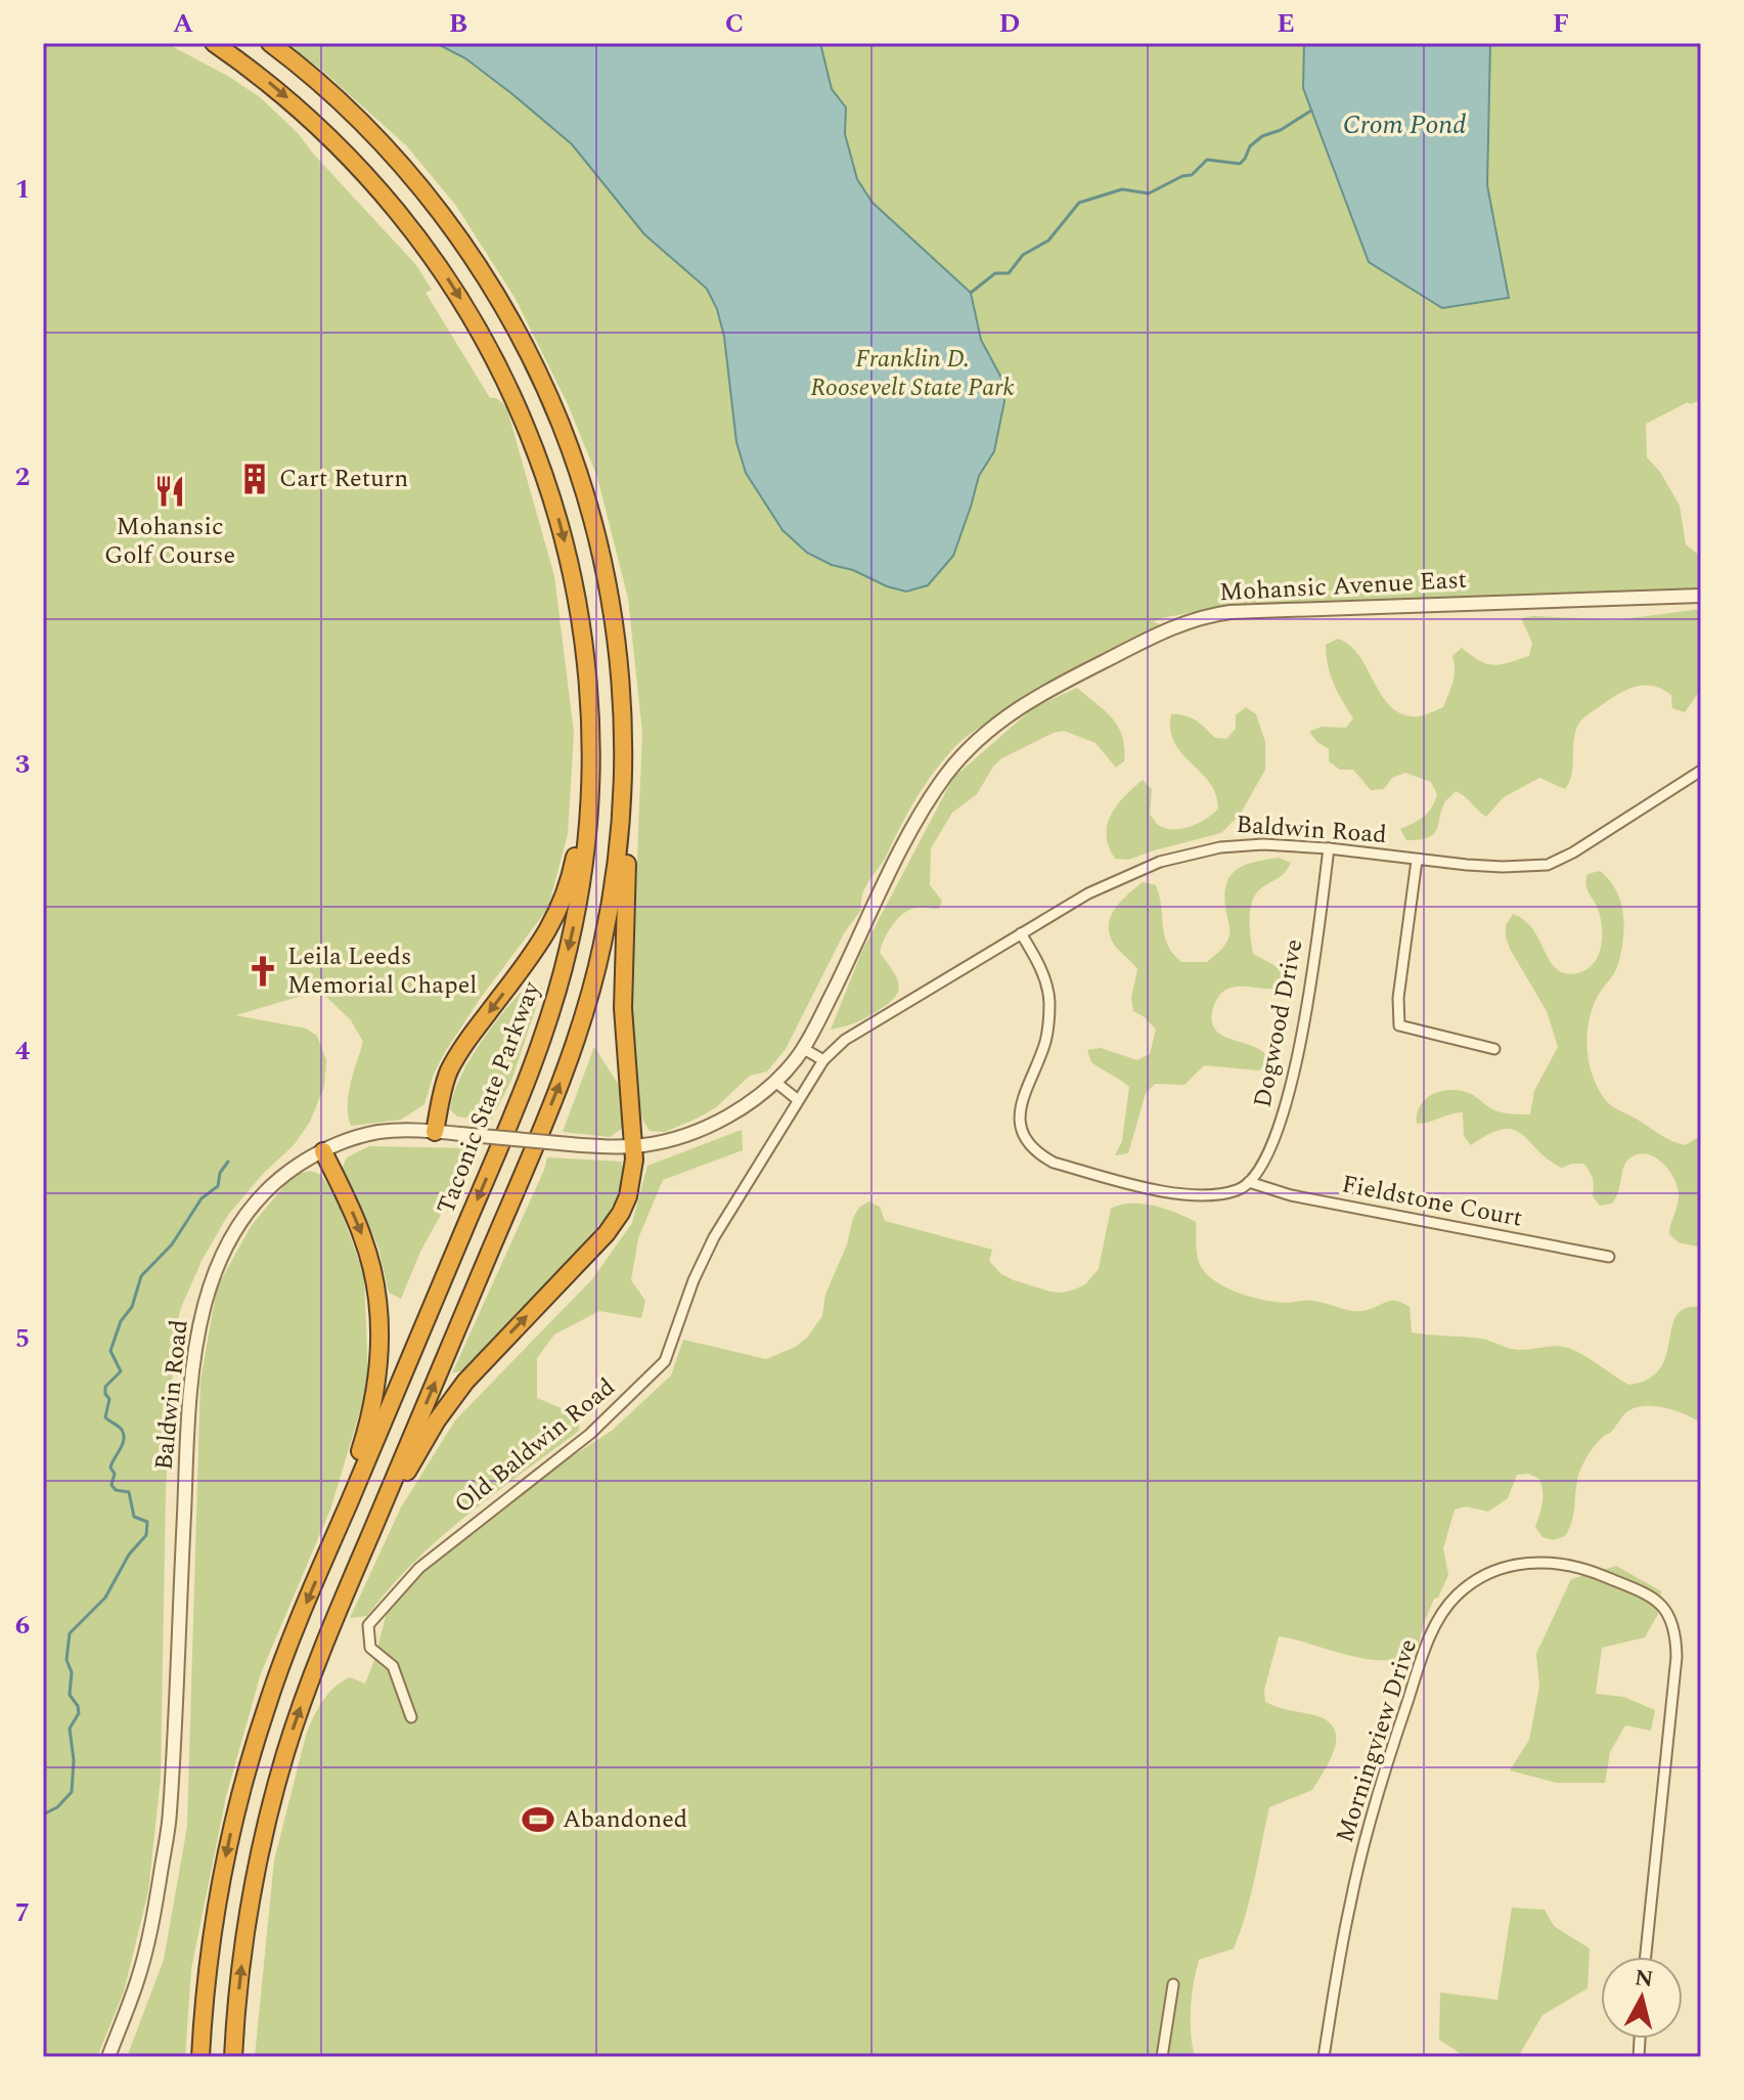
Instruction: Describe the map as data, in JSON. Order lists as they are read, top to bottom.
{
  "streets": {
    "highway": ["Taconic State Parkway"],
    "street": [
      "Mohansic Avenue East",
      "Baldwin Road",
      "Dogwood Drive",
      "Fieldstone Court",
      "Old Baldwin Road",
      "Morningview Drive"
    ]
  },
  "crossings": [
    ["Mohansic Avenue East", "Baldwin Road"],
    ["Baldwin Road", "Dogwood Drive"],
    ["Baldwin Road", "Old Baldwin Road"],
    ["Dogwood Drive", "Fieldstone Court"]
  ],
  "water": ["Crom Pond"],
  "parks": ["Franklin D. Roosevelt State Park"],
  "places": {
    "building": ["Cart Return"],
    "restaurant": ["Mohansic Golf Course"],
    "church": ["Leila Leeds Memorial Chapel"],
    "sports": ["Abandoned"]
  },
  "north": "top",
  "grid": {
    "columns": [
      "A",
      "B",
      "C",
      "D",
      "E",
      "F"
    ],
    "rows": [
      "1",
      "2",
      "3",
      "4",
      "5",
      "6",
      "7"
    ]
  }
}
